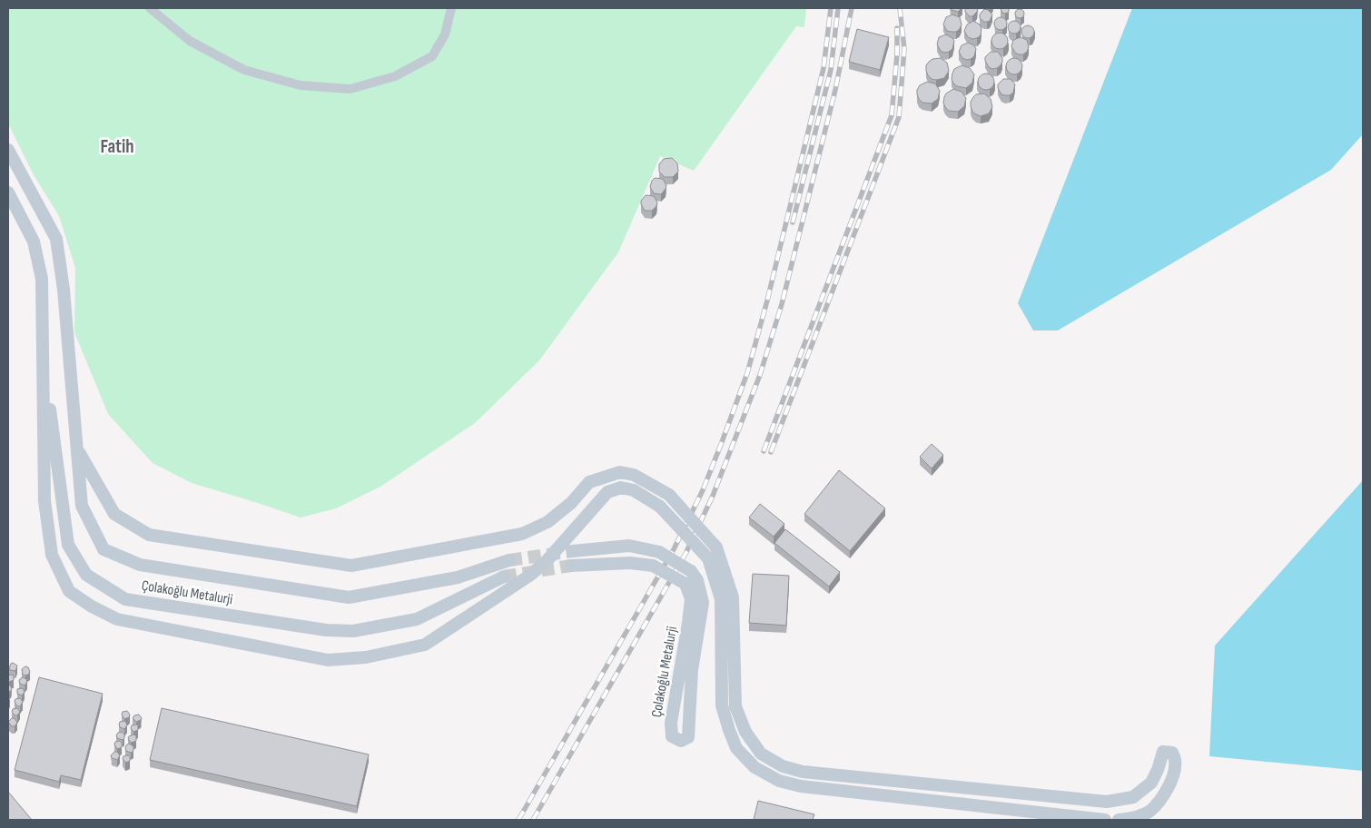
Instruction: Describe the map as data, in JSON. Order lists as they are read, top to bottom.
{
  "streets": {
    "main road": ["Çolakoğlu Metalurji"]
  },
  "districts": ["Fatih"]
}
